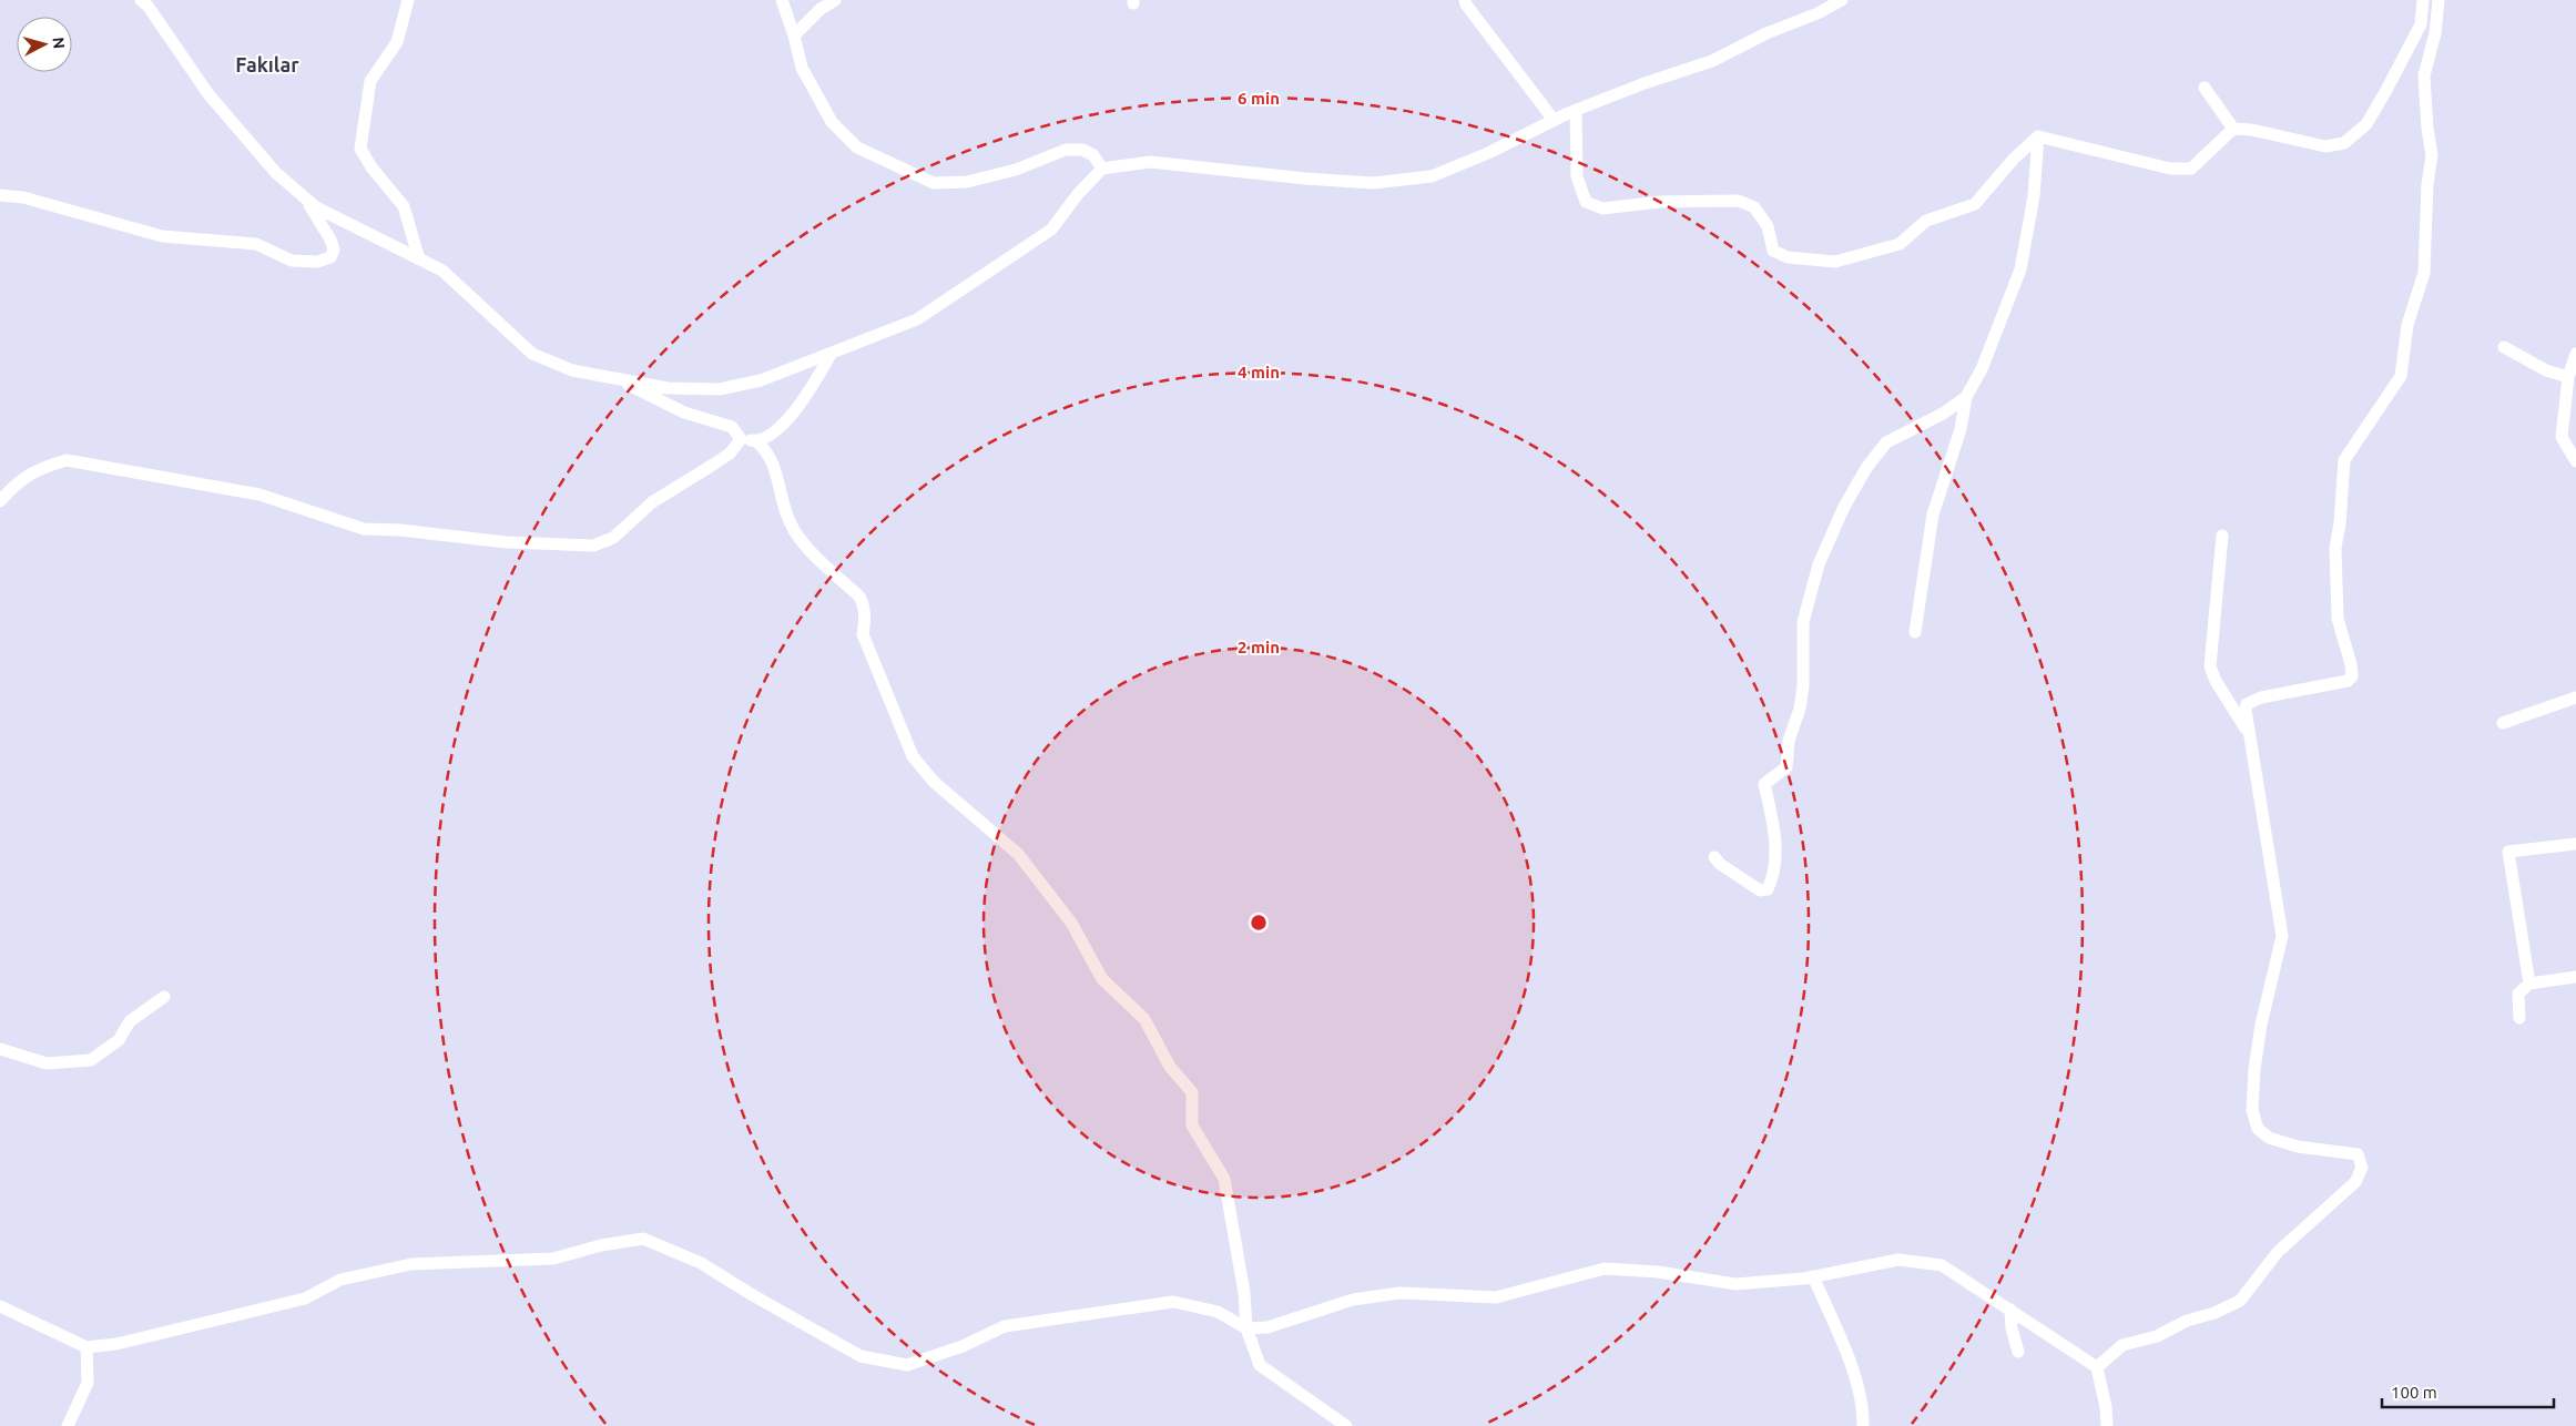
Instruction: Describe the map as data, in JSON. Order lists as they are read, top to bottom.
{
  "districts": ["Fakılar"],
  "scale_bar": "100 m",
  "north": "right",
  "rings": ["6 min", "4 min", "2 min"]
}
